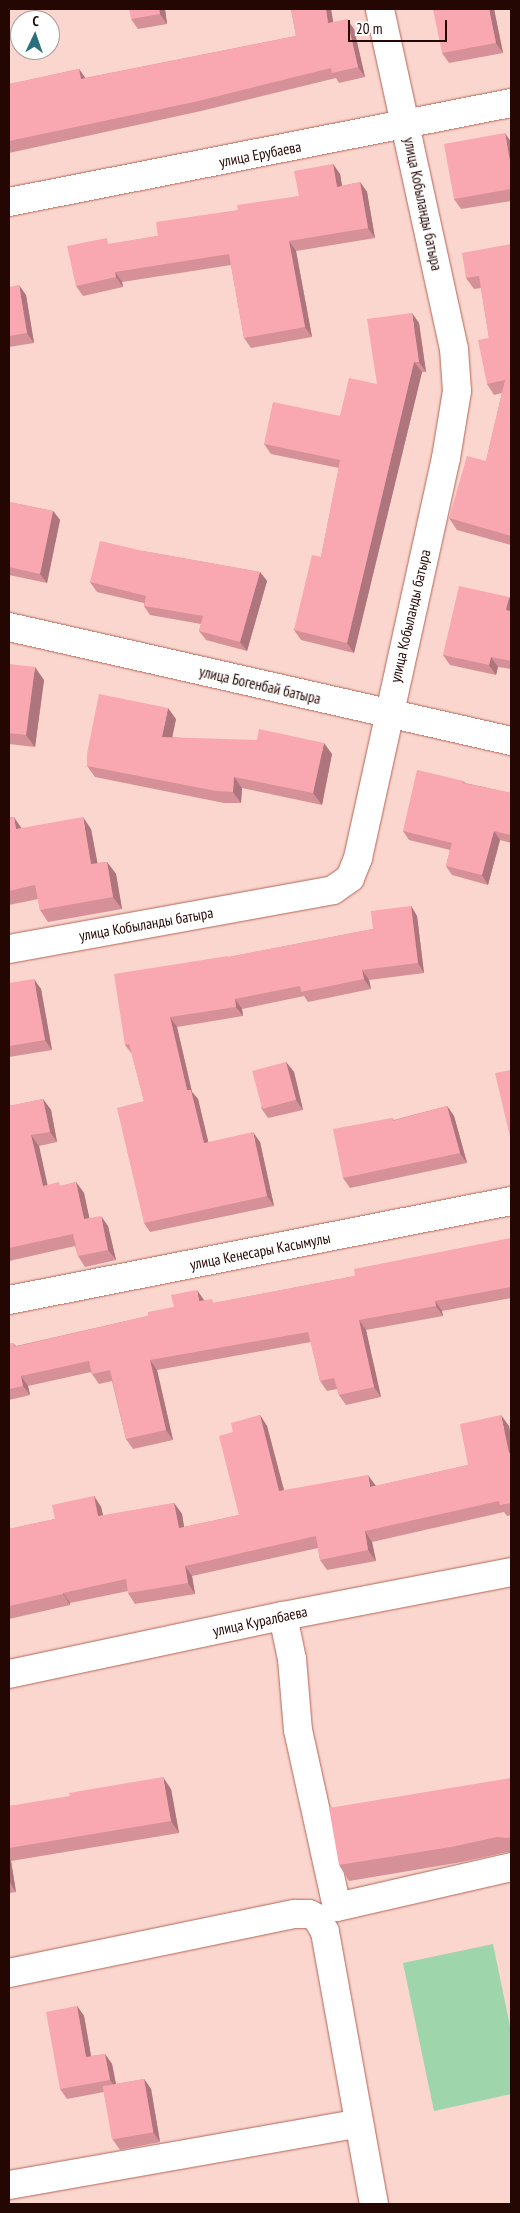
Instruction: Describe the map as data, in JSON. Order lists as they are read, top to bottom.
{
  "streets": {
    "street": [
      "улица Ерубаева",
      "улица Кобыланды батыра",
      "улица Богенбай батыра",
      "улица Кенесары Касымулы",
      "улица Куралбаева"
    ]
  },
  "crossings": [
    ["улица Ерубаева", "улица Кобыланды батыра"],
    ["улица Кобыланды батыра", "улица Богенбай батыра"]
  ],
  "scale_bar": "20 m",
  "north": "top"
}
